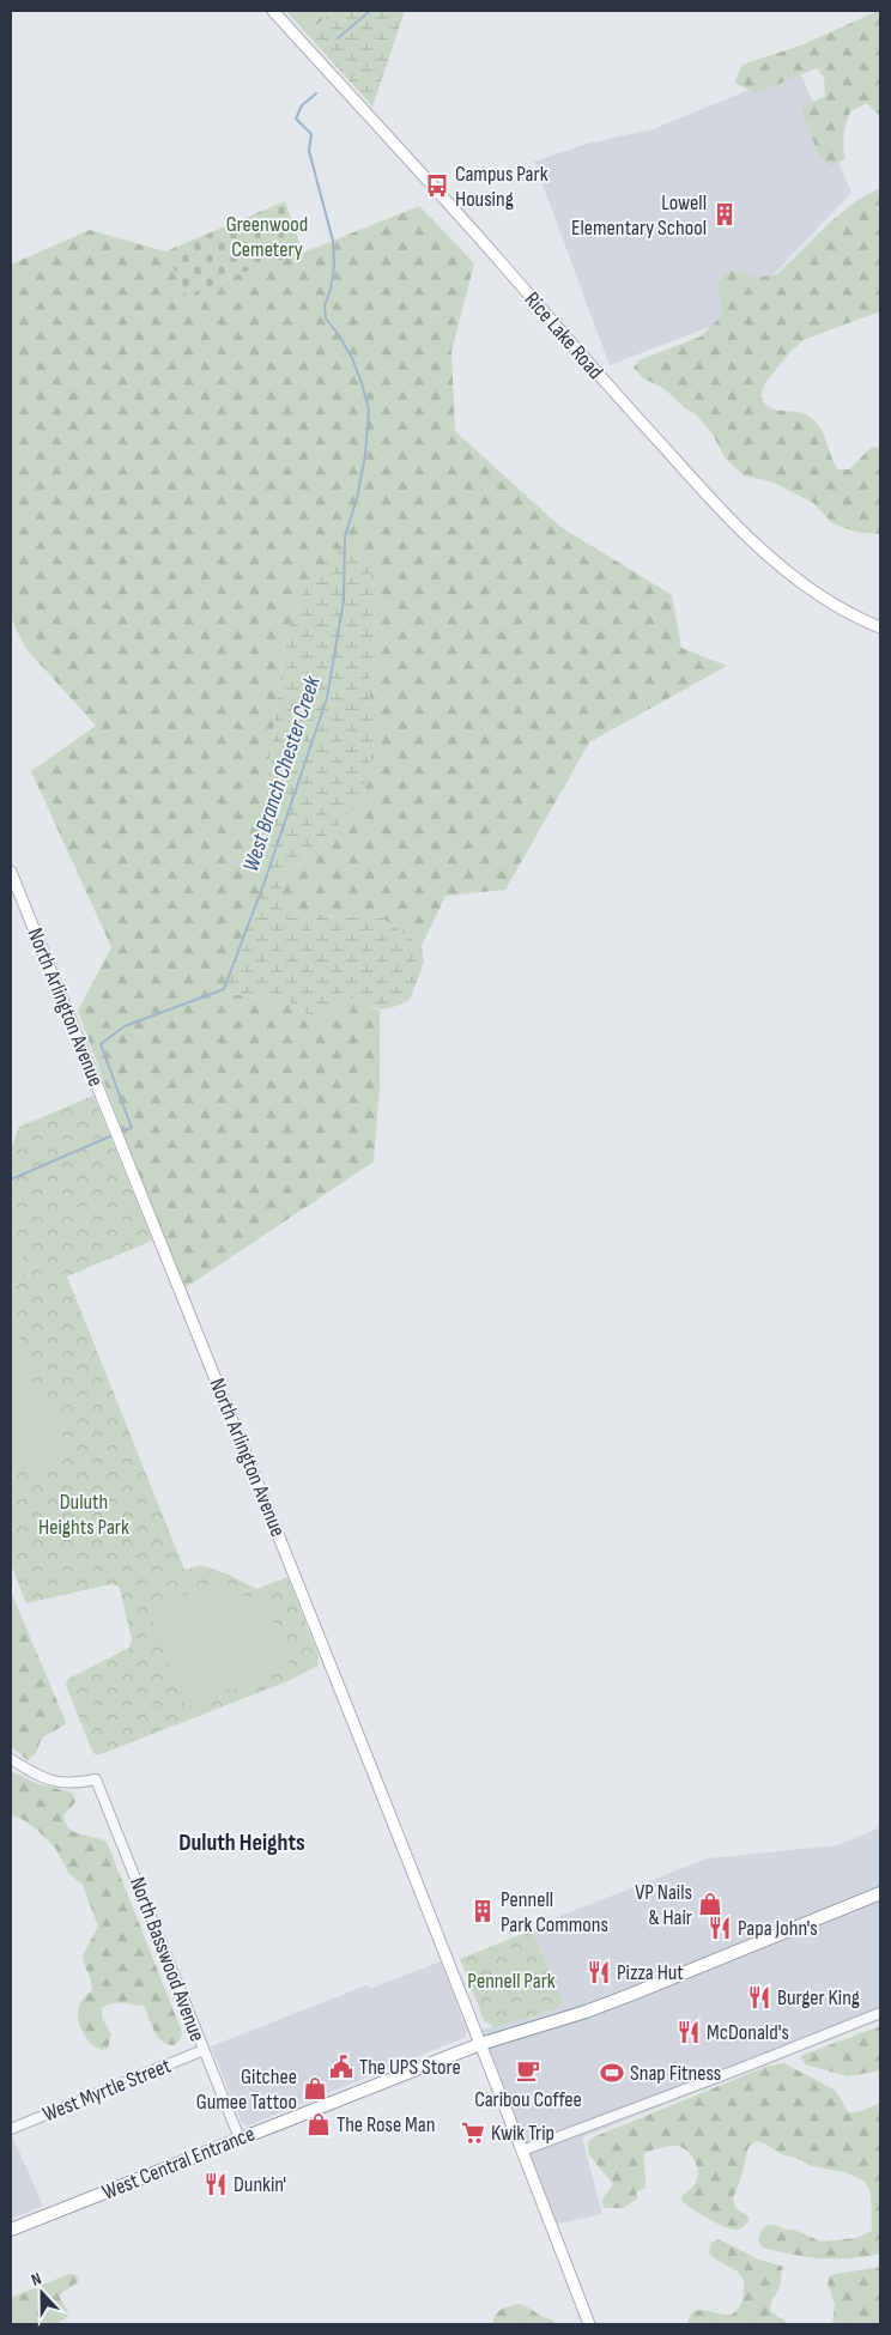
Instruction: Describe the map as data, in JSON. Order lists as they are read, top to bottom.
{
  "streets": {
    "highway": ["West Central Entrance"],
    "main road": ["Rice Lake Road", "North Arlington Avenue"],
    "street": ["North Basswood Avenue", "West Myrtle Street"]
  },
  "crossings": [
    ["North Arlington Avenue", "West Central Entrance"],
    ["North Basswood Avenue", "West Myrtle Street"],
    ["North Basswood Avenue", "West Central Entrance"]
  ],
  "districts": ["Duluth Heights"],
  "water": ["West Branch Chester Creek"],
  "parks": ["Greenwood Cemetery", "Duluth Heights Park", "Pennell Park"],
  "places": {
    "bus stop": ["Campus Park Housing"],
    "building": ["Lowell Elementary School", "Pennell Park Commons"],
    "shop": ["VP Nails & Hair", "Gitchee Gumee Tattoo", "The Rose Man"],
    "restaurant": [
      "Papa John's",
      "Pizza Hut",
      "Burger King",
      "McDonald's",
      "Dunkin'"
    ],
    "public building": ["The UPS Store"],
    "cafe": ["Caribou Coffee"],
    "sports": ["Snap Fitness"],
    "supermarket": ["Kwik Trip"]
  },
  "north": "top"
}
